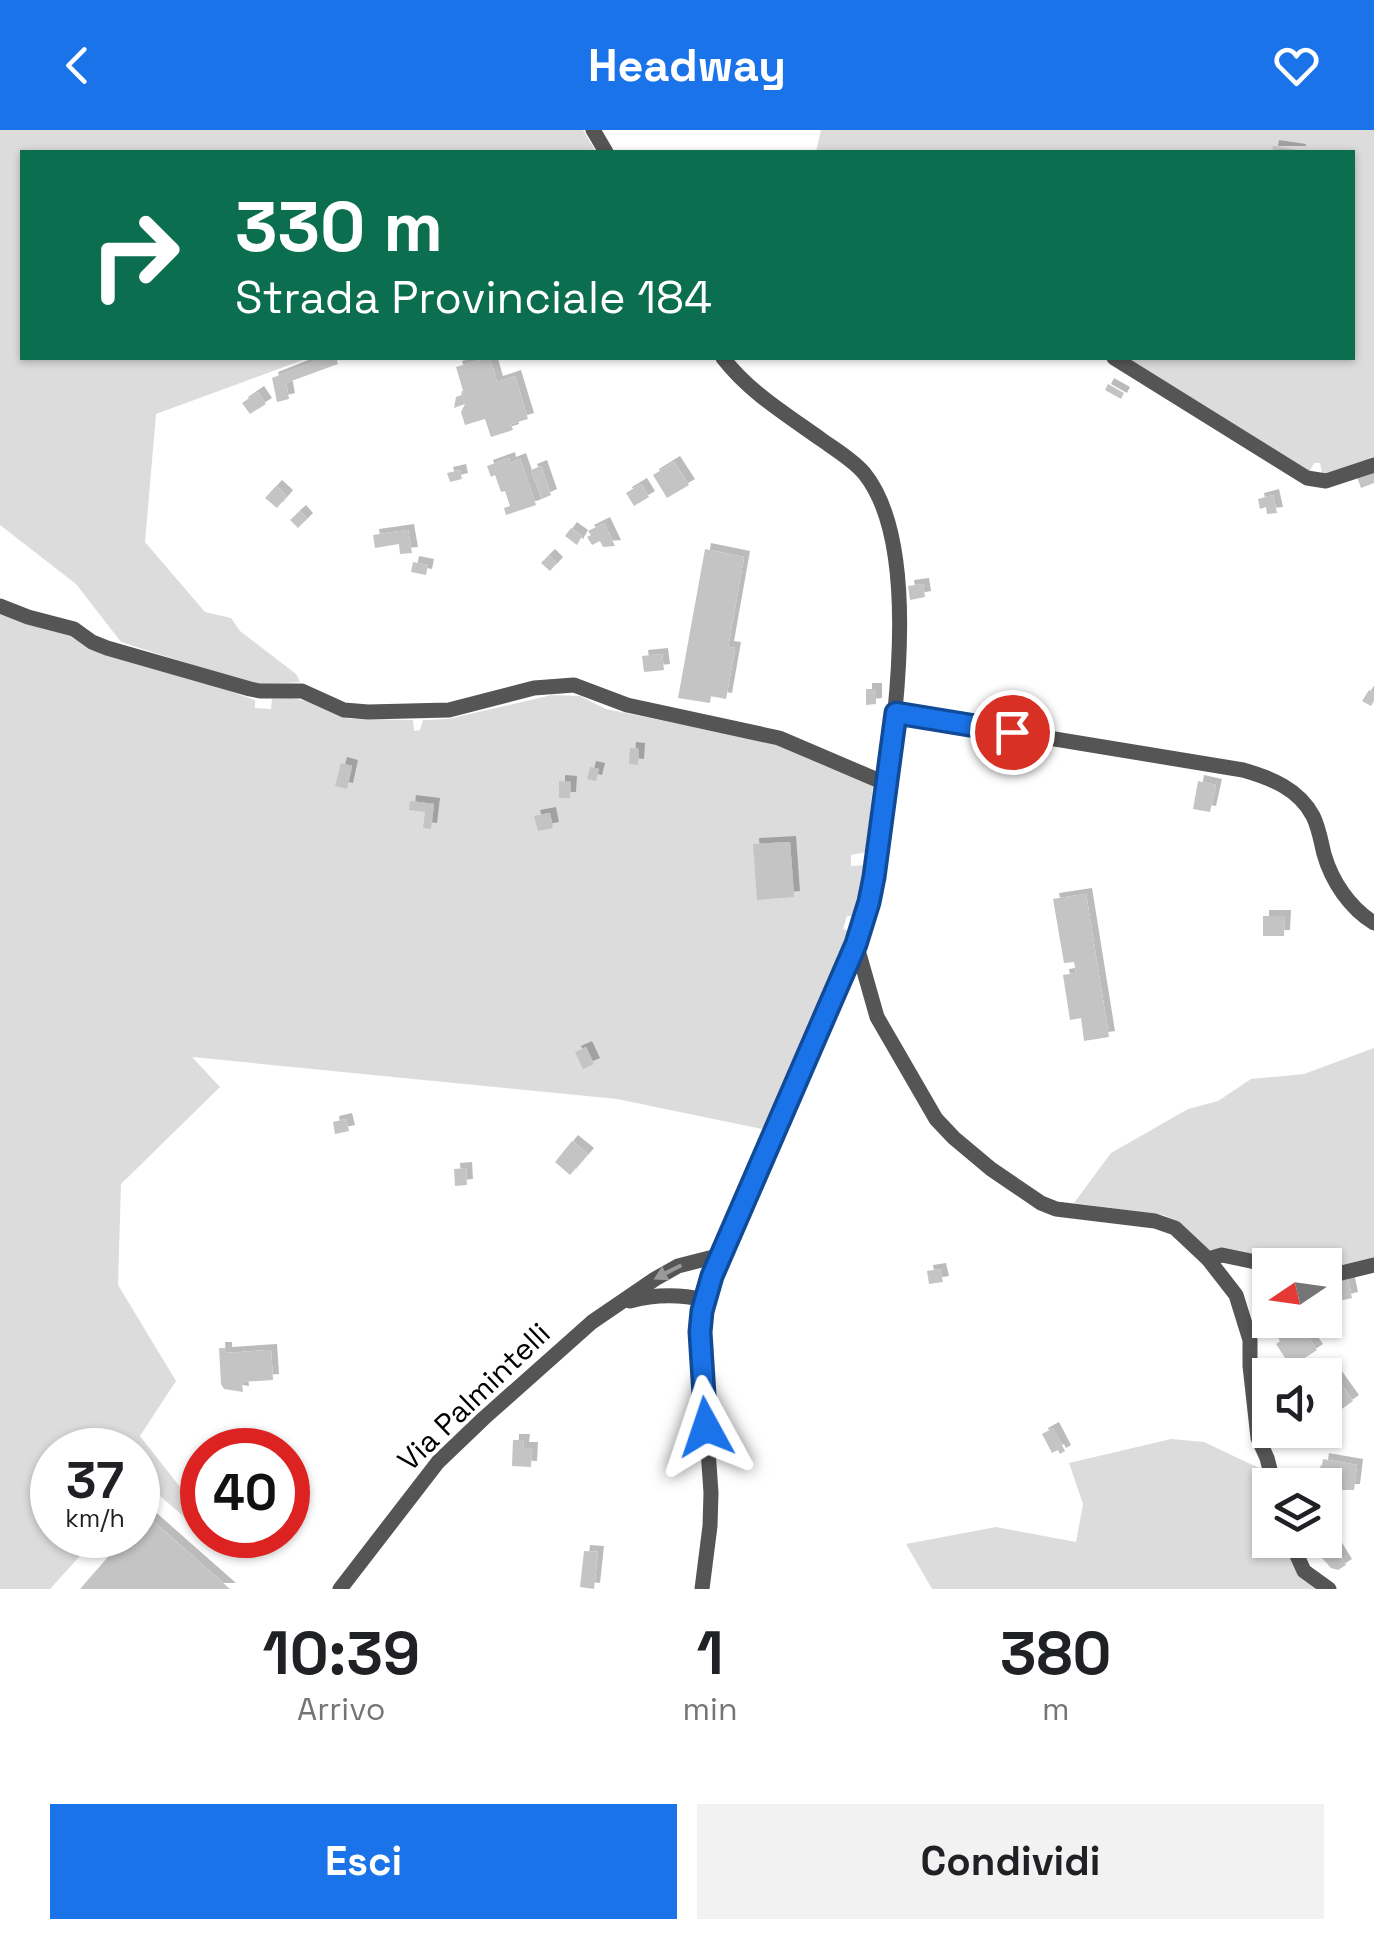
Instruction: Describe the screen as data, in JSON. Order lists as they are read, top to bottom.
{
  "streets": {
    "street": ["Via Palmintelli"]
  },
  "north": "left",
  "page": {
    "header": "Headway",
    "turn": ["330 m", "Strada Provinciale 184"],
    "speed": "37 km/h",
    "limit": "40",
    "eta": [
      "10:39",
      "Arrivo",
      "1",
      "min",
      "380",
      "m"
    ],
    "buttons": ["Esci", "Condividi"]
  }
}
